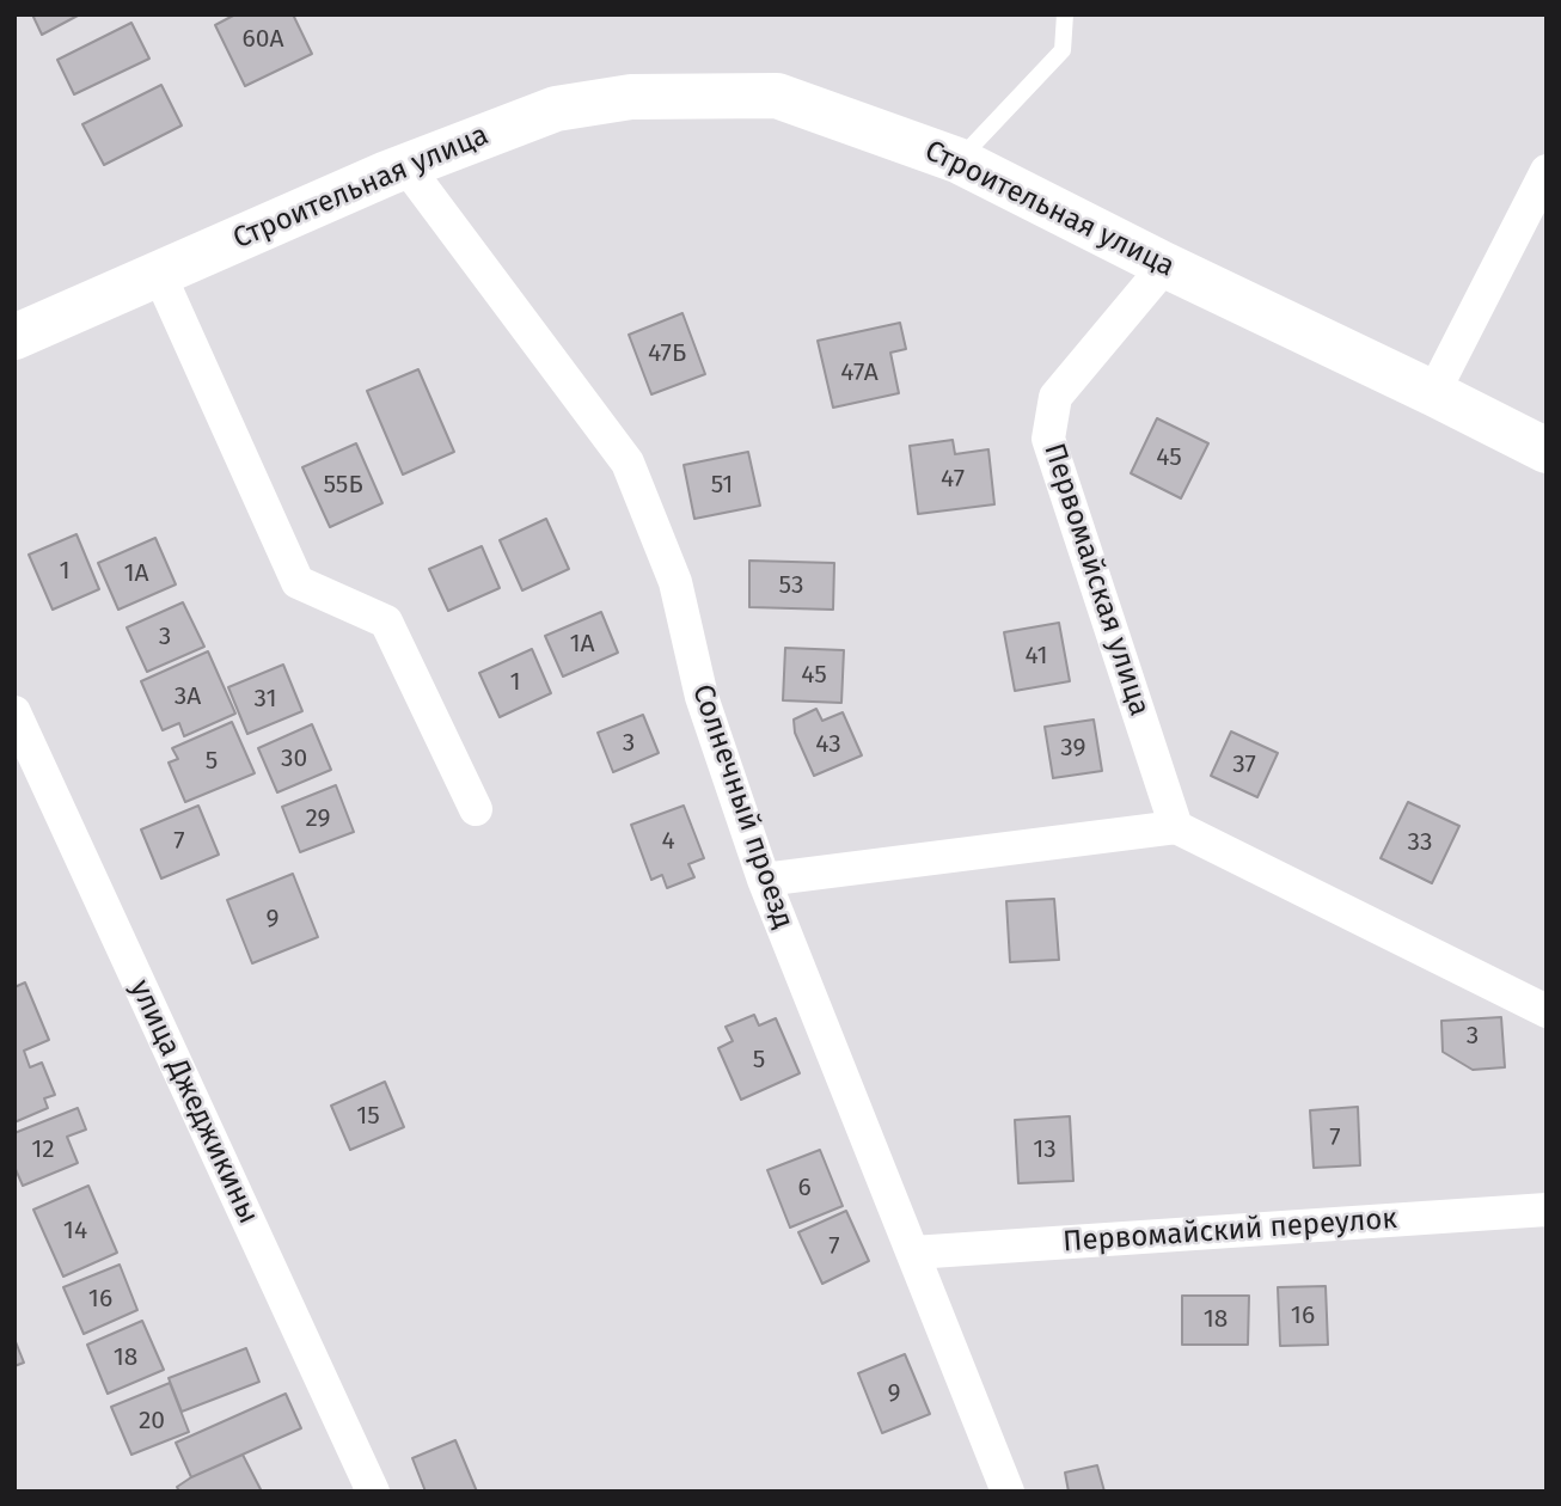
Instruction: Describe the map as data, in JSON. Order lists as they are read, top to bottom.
{
  "streets": {
    "street": [
      "Строительная улица",
      "Первомайская улица",
      "Солнечный проезд",
      "улица Джеджикины",
      "Первомайский переулок"
    ]
  },
  "crossings": [
    ["Строительная улица", "Первомайская улица"],
    ["Строительная улица", "Солнечный проезд"],
    ["Солнечный проезд", "Первомайский переулок"]
  ],
  "house_numbers": [
    "60А",
    "47Б",
    "47А",
    "45",
    "47",
    "55Б",
    "51",
    "1",
    "1А",
    "53",
    "3",
    "1А",
    "41",
    "45",
    "1",
    "3А",
    "31",
    "3",
    "43",
    "39",
    "30",
    "5",
    "37",
    "29",
    "7",
    "4",
    "33",
    "9",
    "3",
    "5",
    "15",
    "7",
    "12",
    "13",
    "6",
    "14",
    "7",
    "16",
    "16",
    "18",
    "18",
    "9",
    "20"
  ]
}
